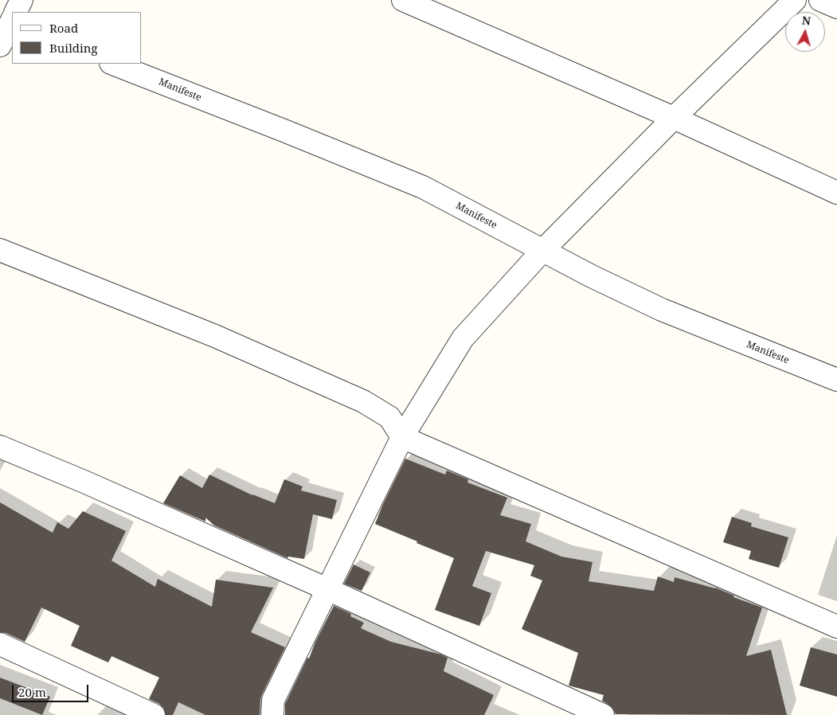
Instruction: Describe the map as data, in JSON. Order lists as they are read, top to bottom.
{
  "streets": {
    "street": ["Manifeste"]
  },
  "legend": ["Road", "Building"],
  "scale_bar": "20 m",
  "north": "top"
}
